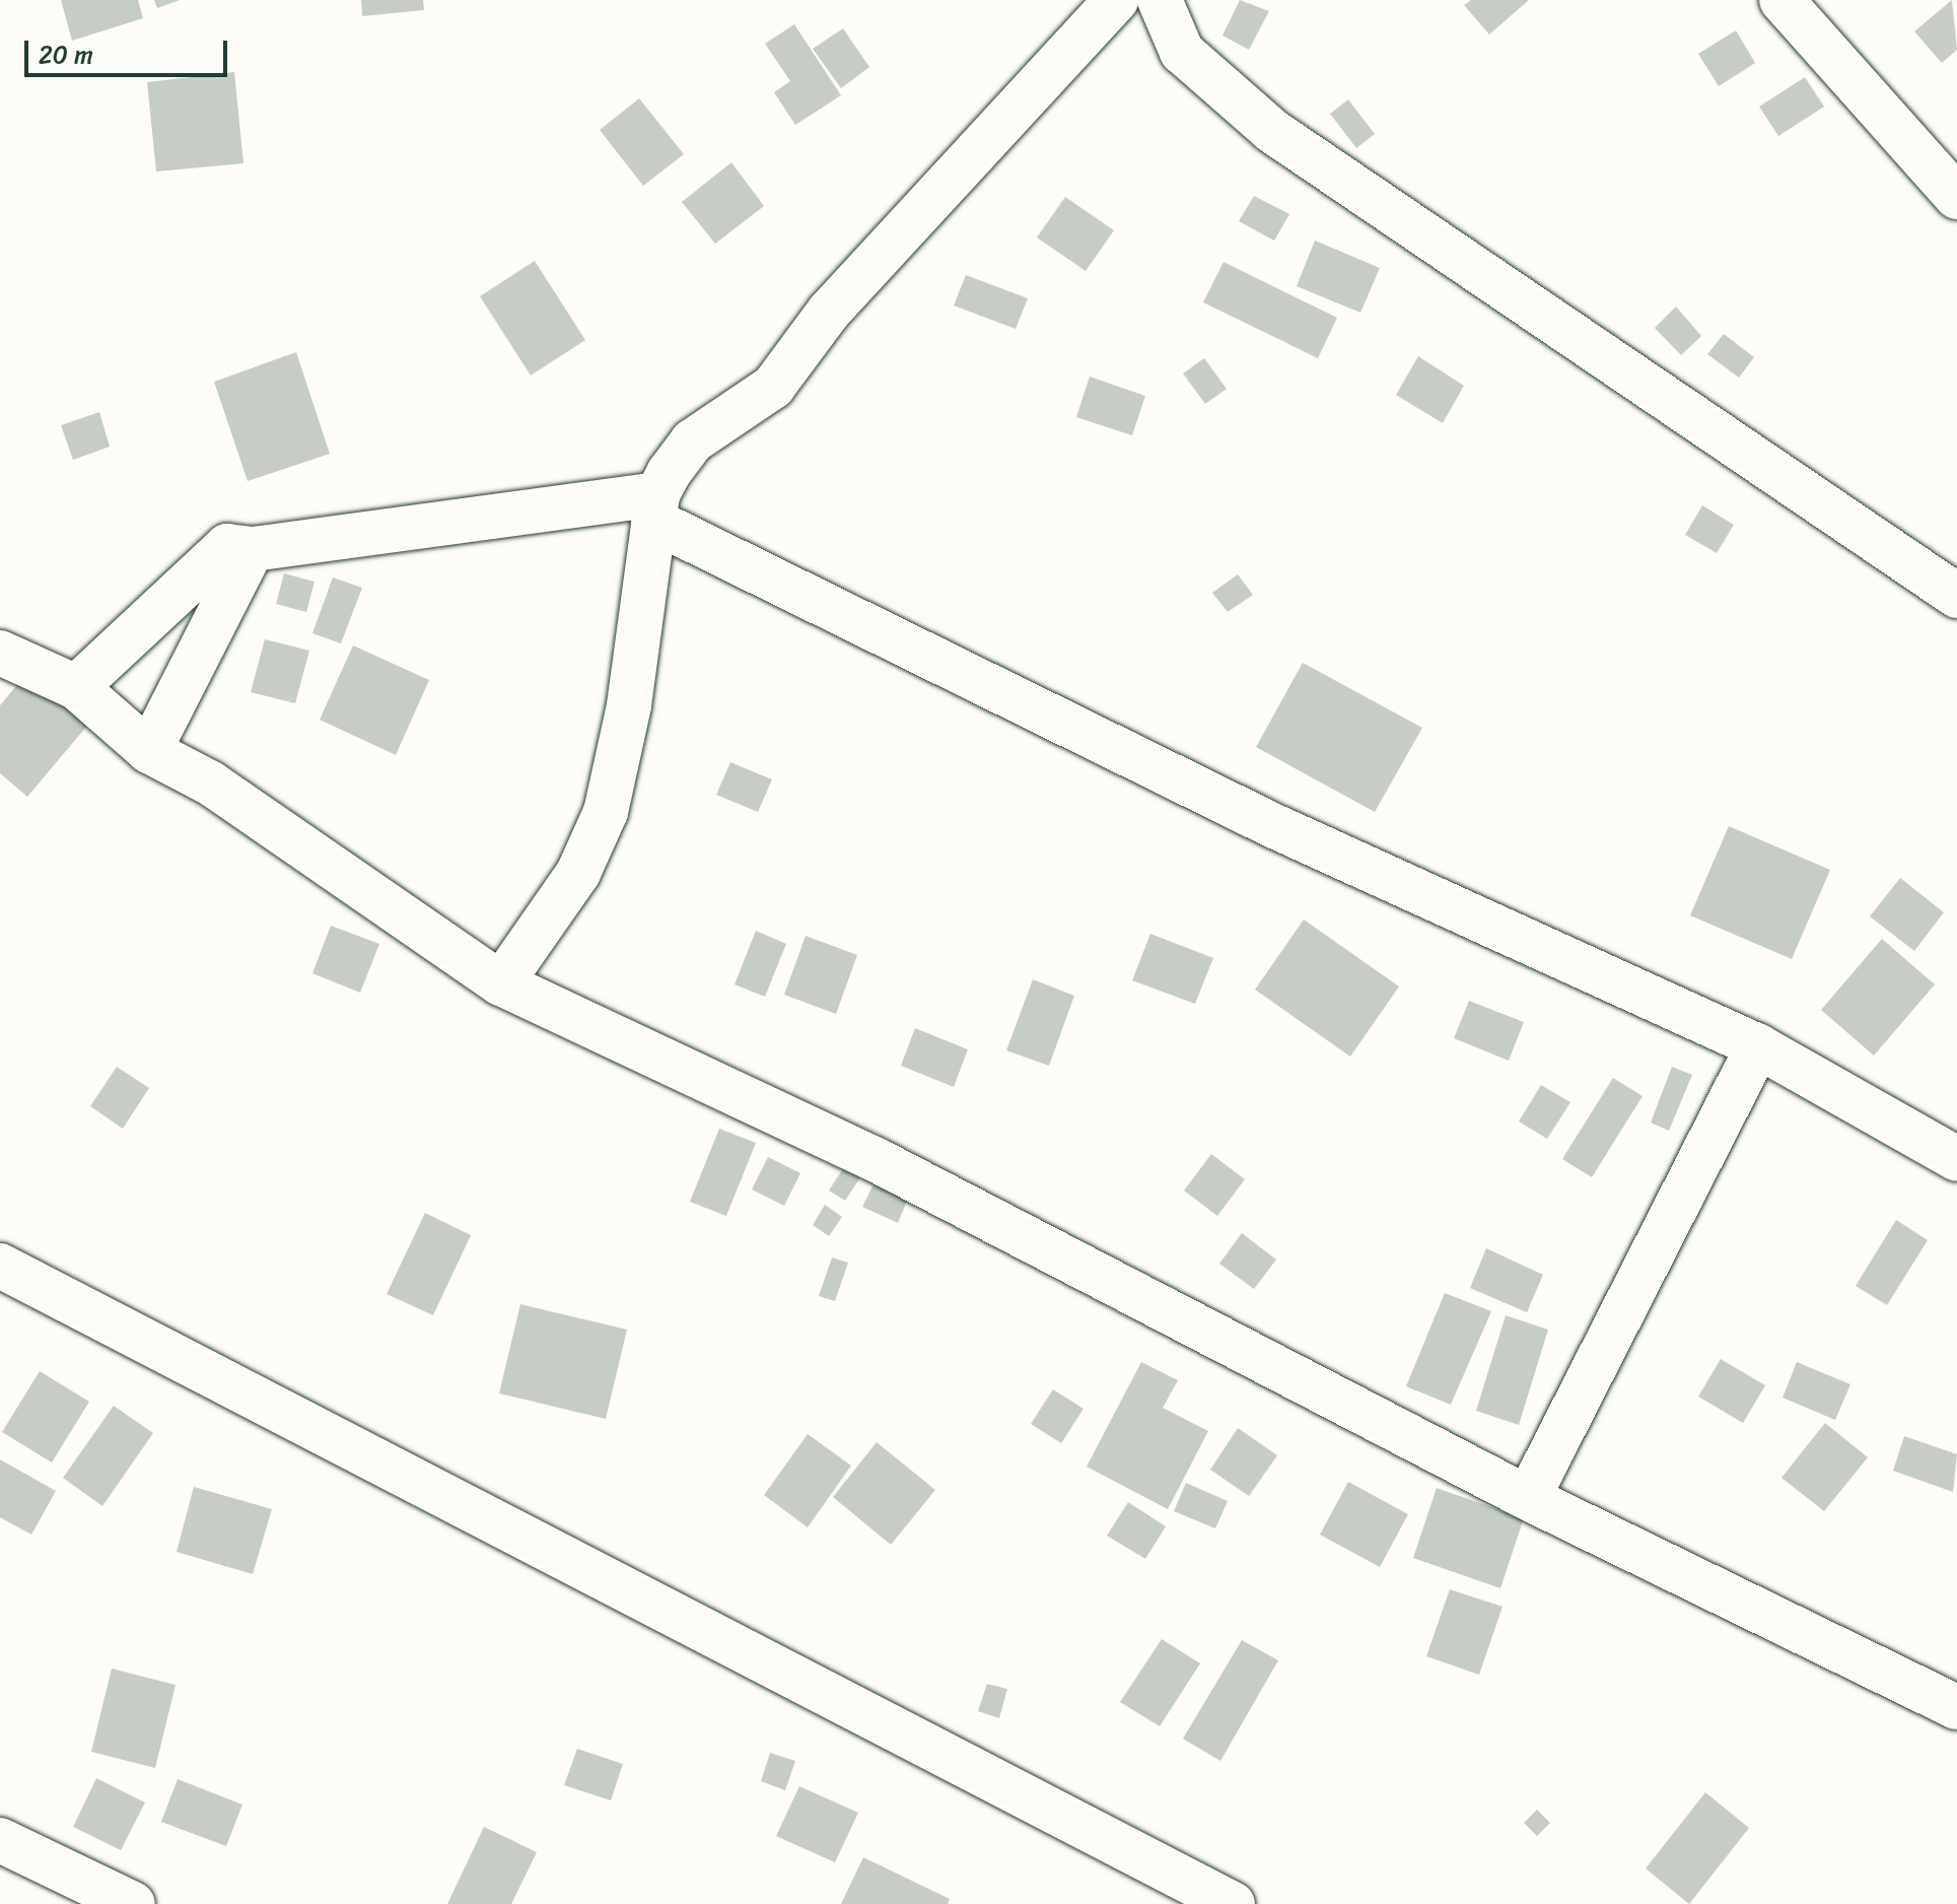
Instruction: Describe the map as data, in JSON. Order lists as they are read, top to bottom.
{
  "scale_bar": "20 m"
}
